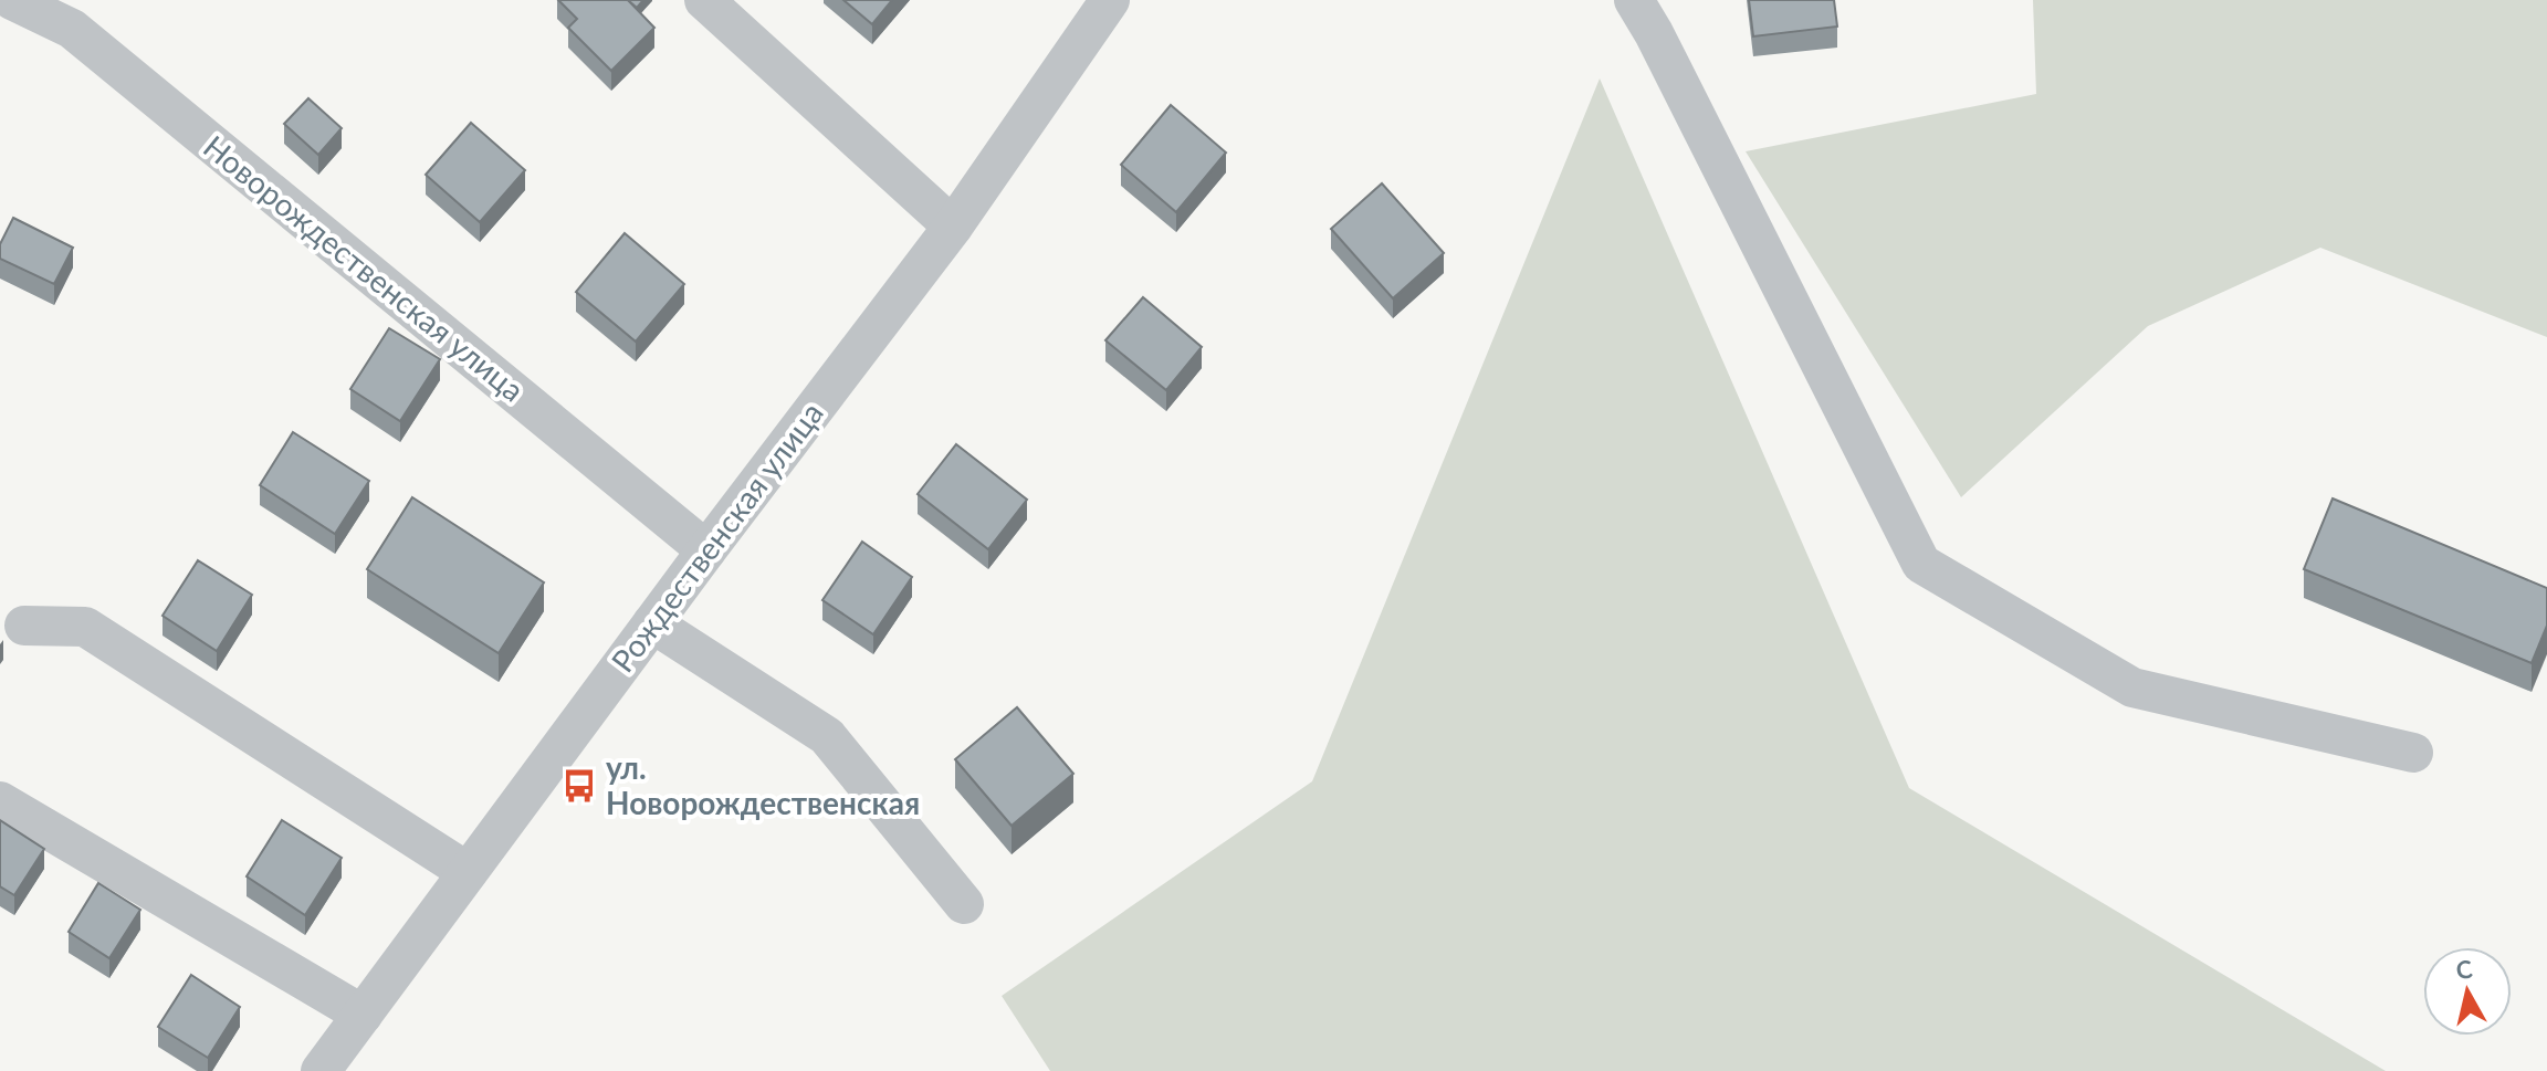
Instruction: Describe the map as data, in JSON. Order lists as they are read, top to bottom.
{
  "streets": {
    "street": ["Новорождественская улица", "Рождественская улица"]
  },
  "crossings": [
    ["Новорождественская улица", "Рождественская улица"]
  ],
  "places": {
    "bus stop": ["ул. Новорождественская"]
  },
  "north": "top"
}
